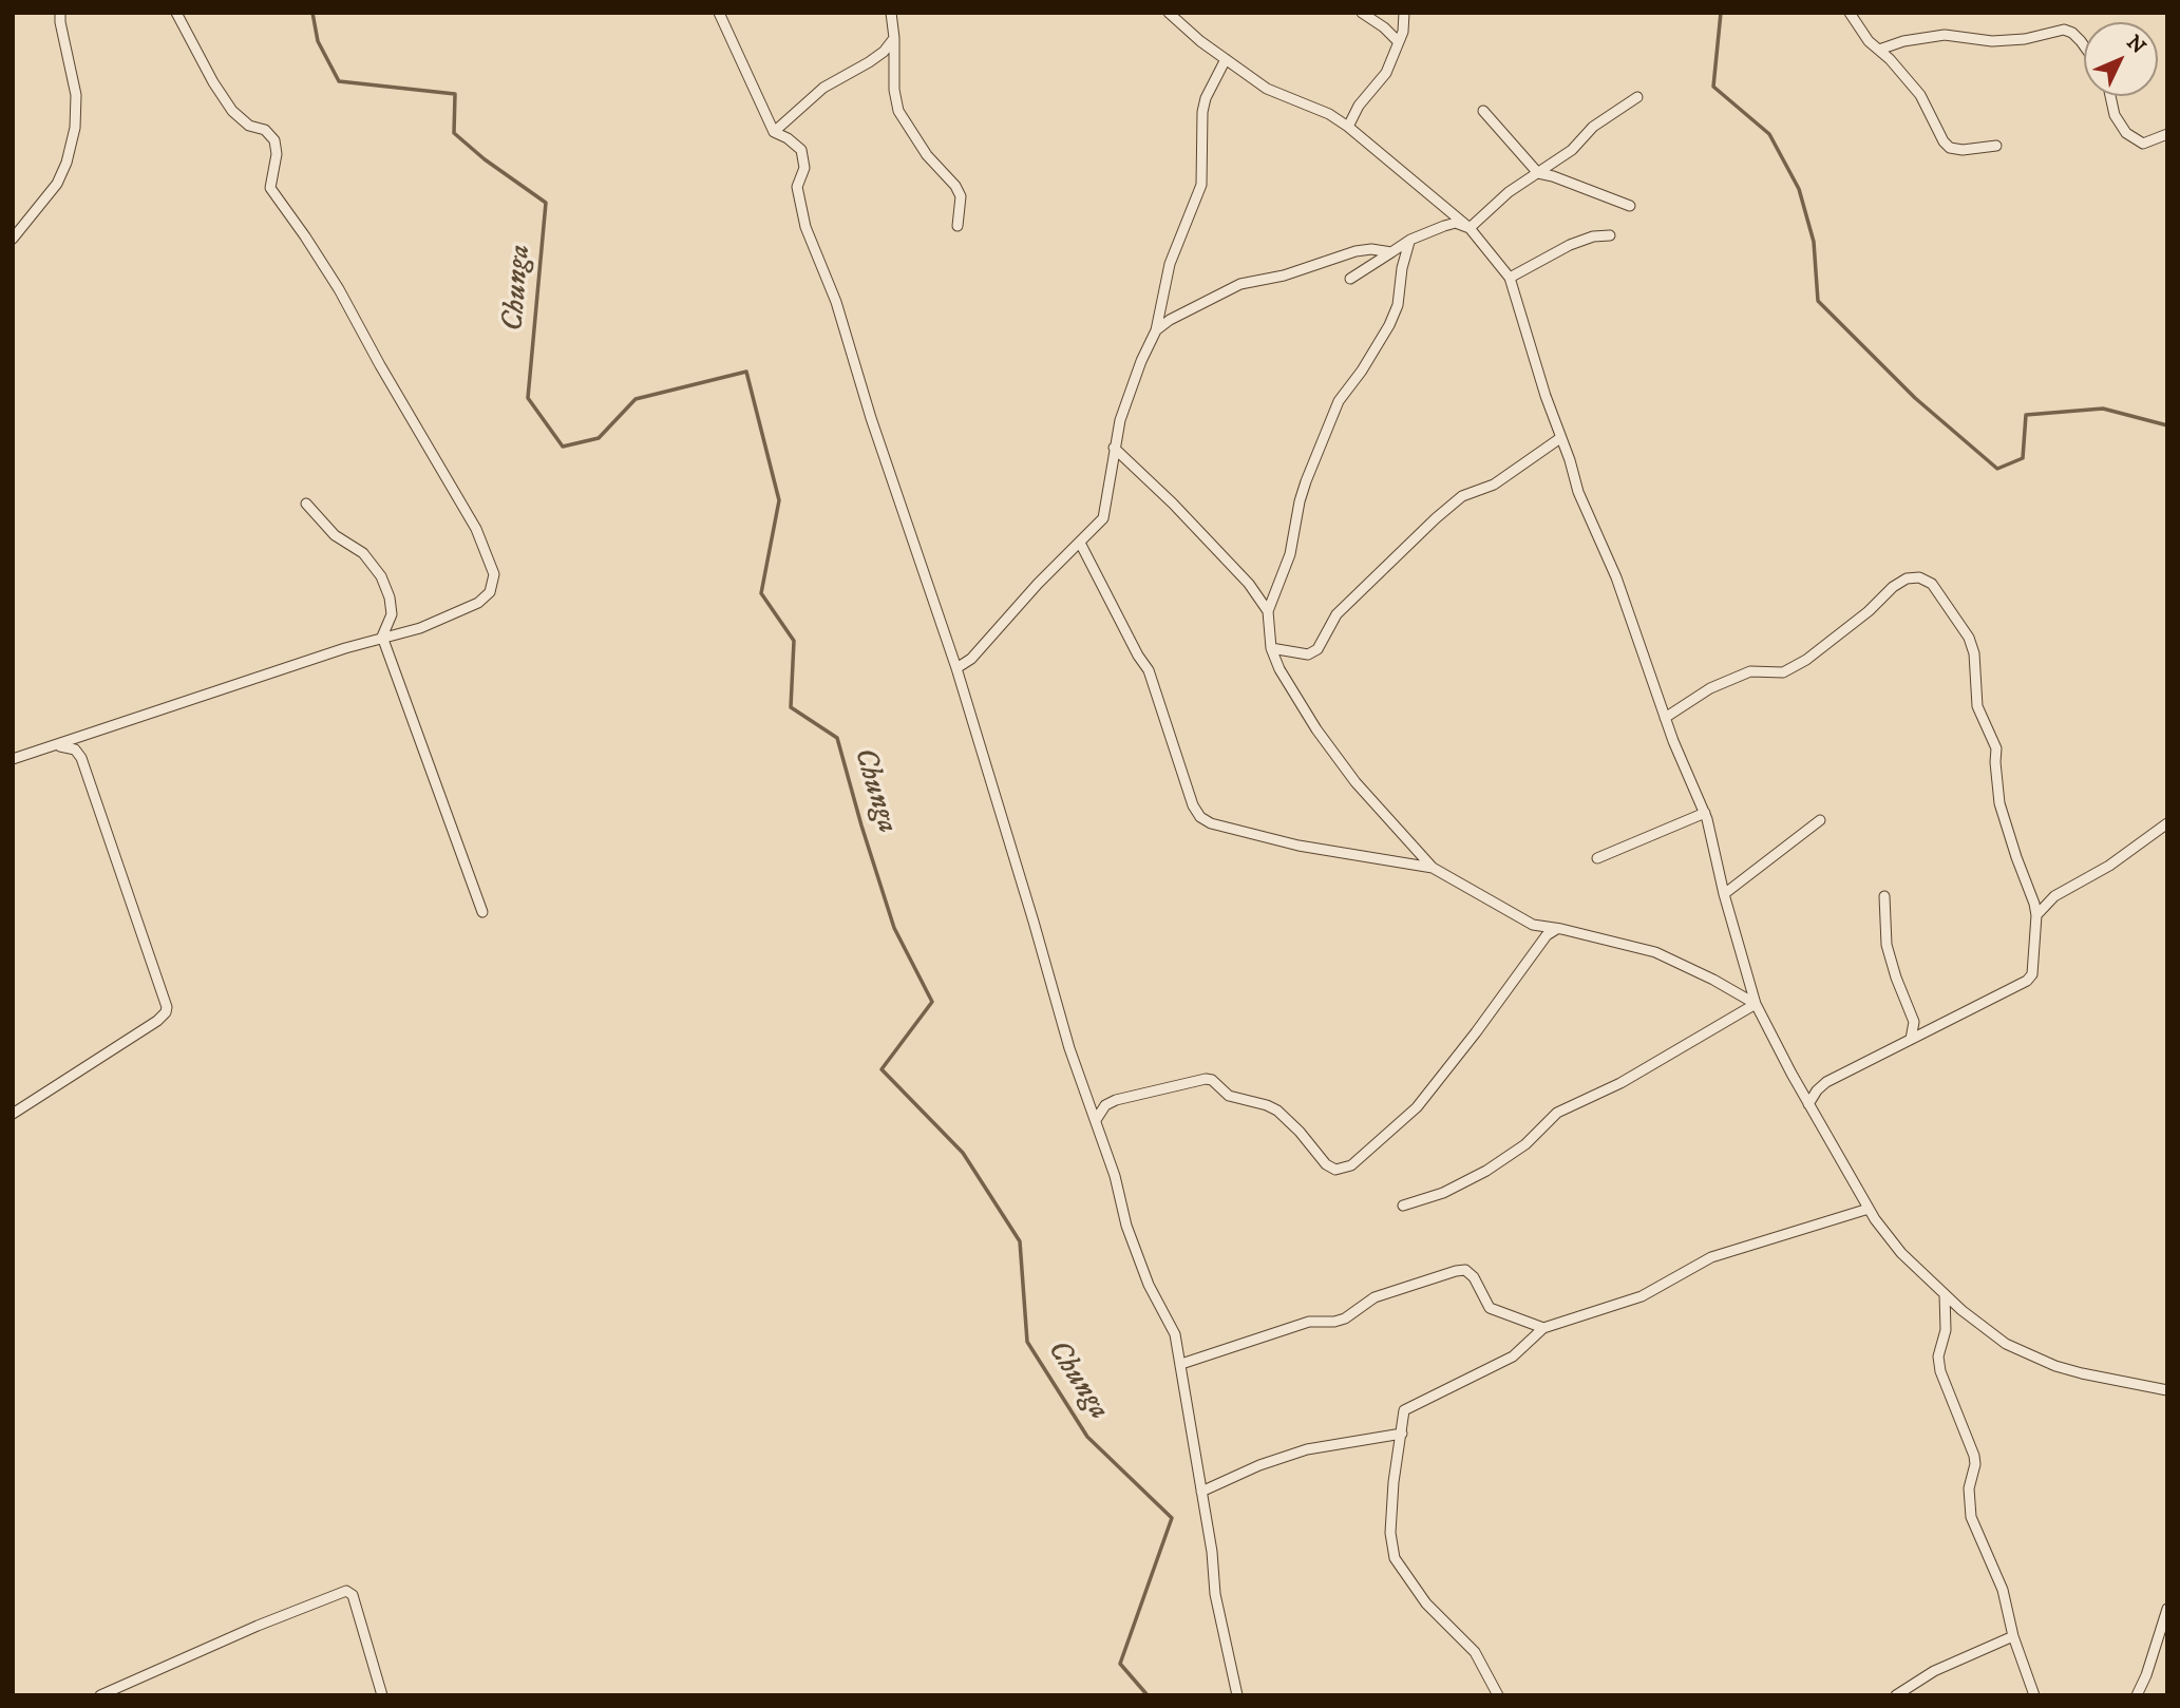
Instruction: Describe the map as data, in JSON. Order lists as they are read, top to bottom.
{
  "water": ["Chunga"],
  "north": "top right"
}
